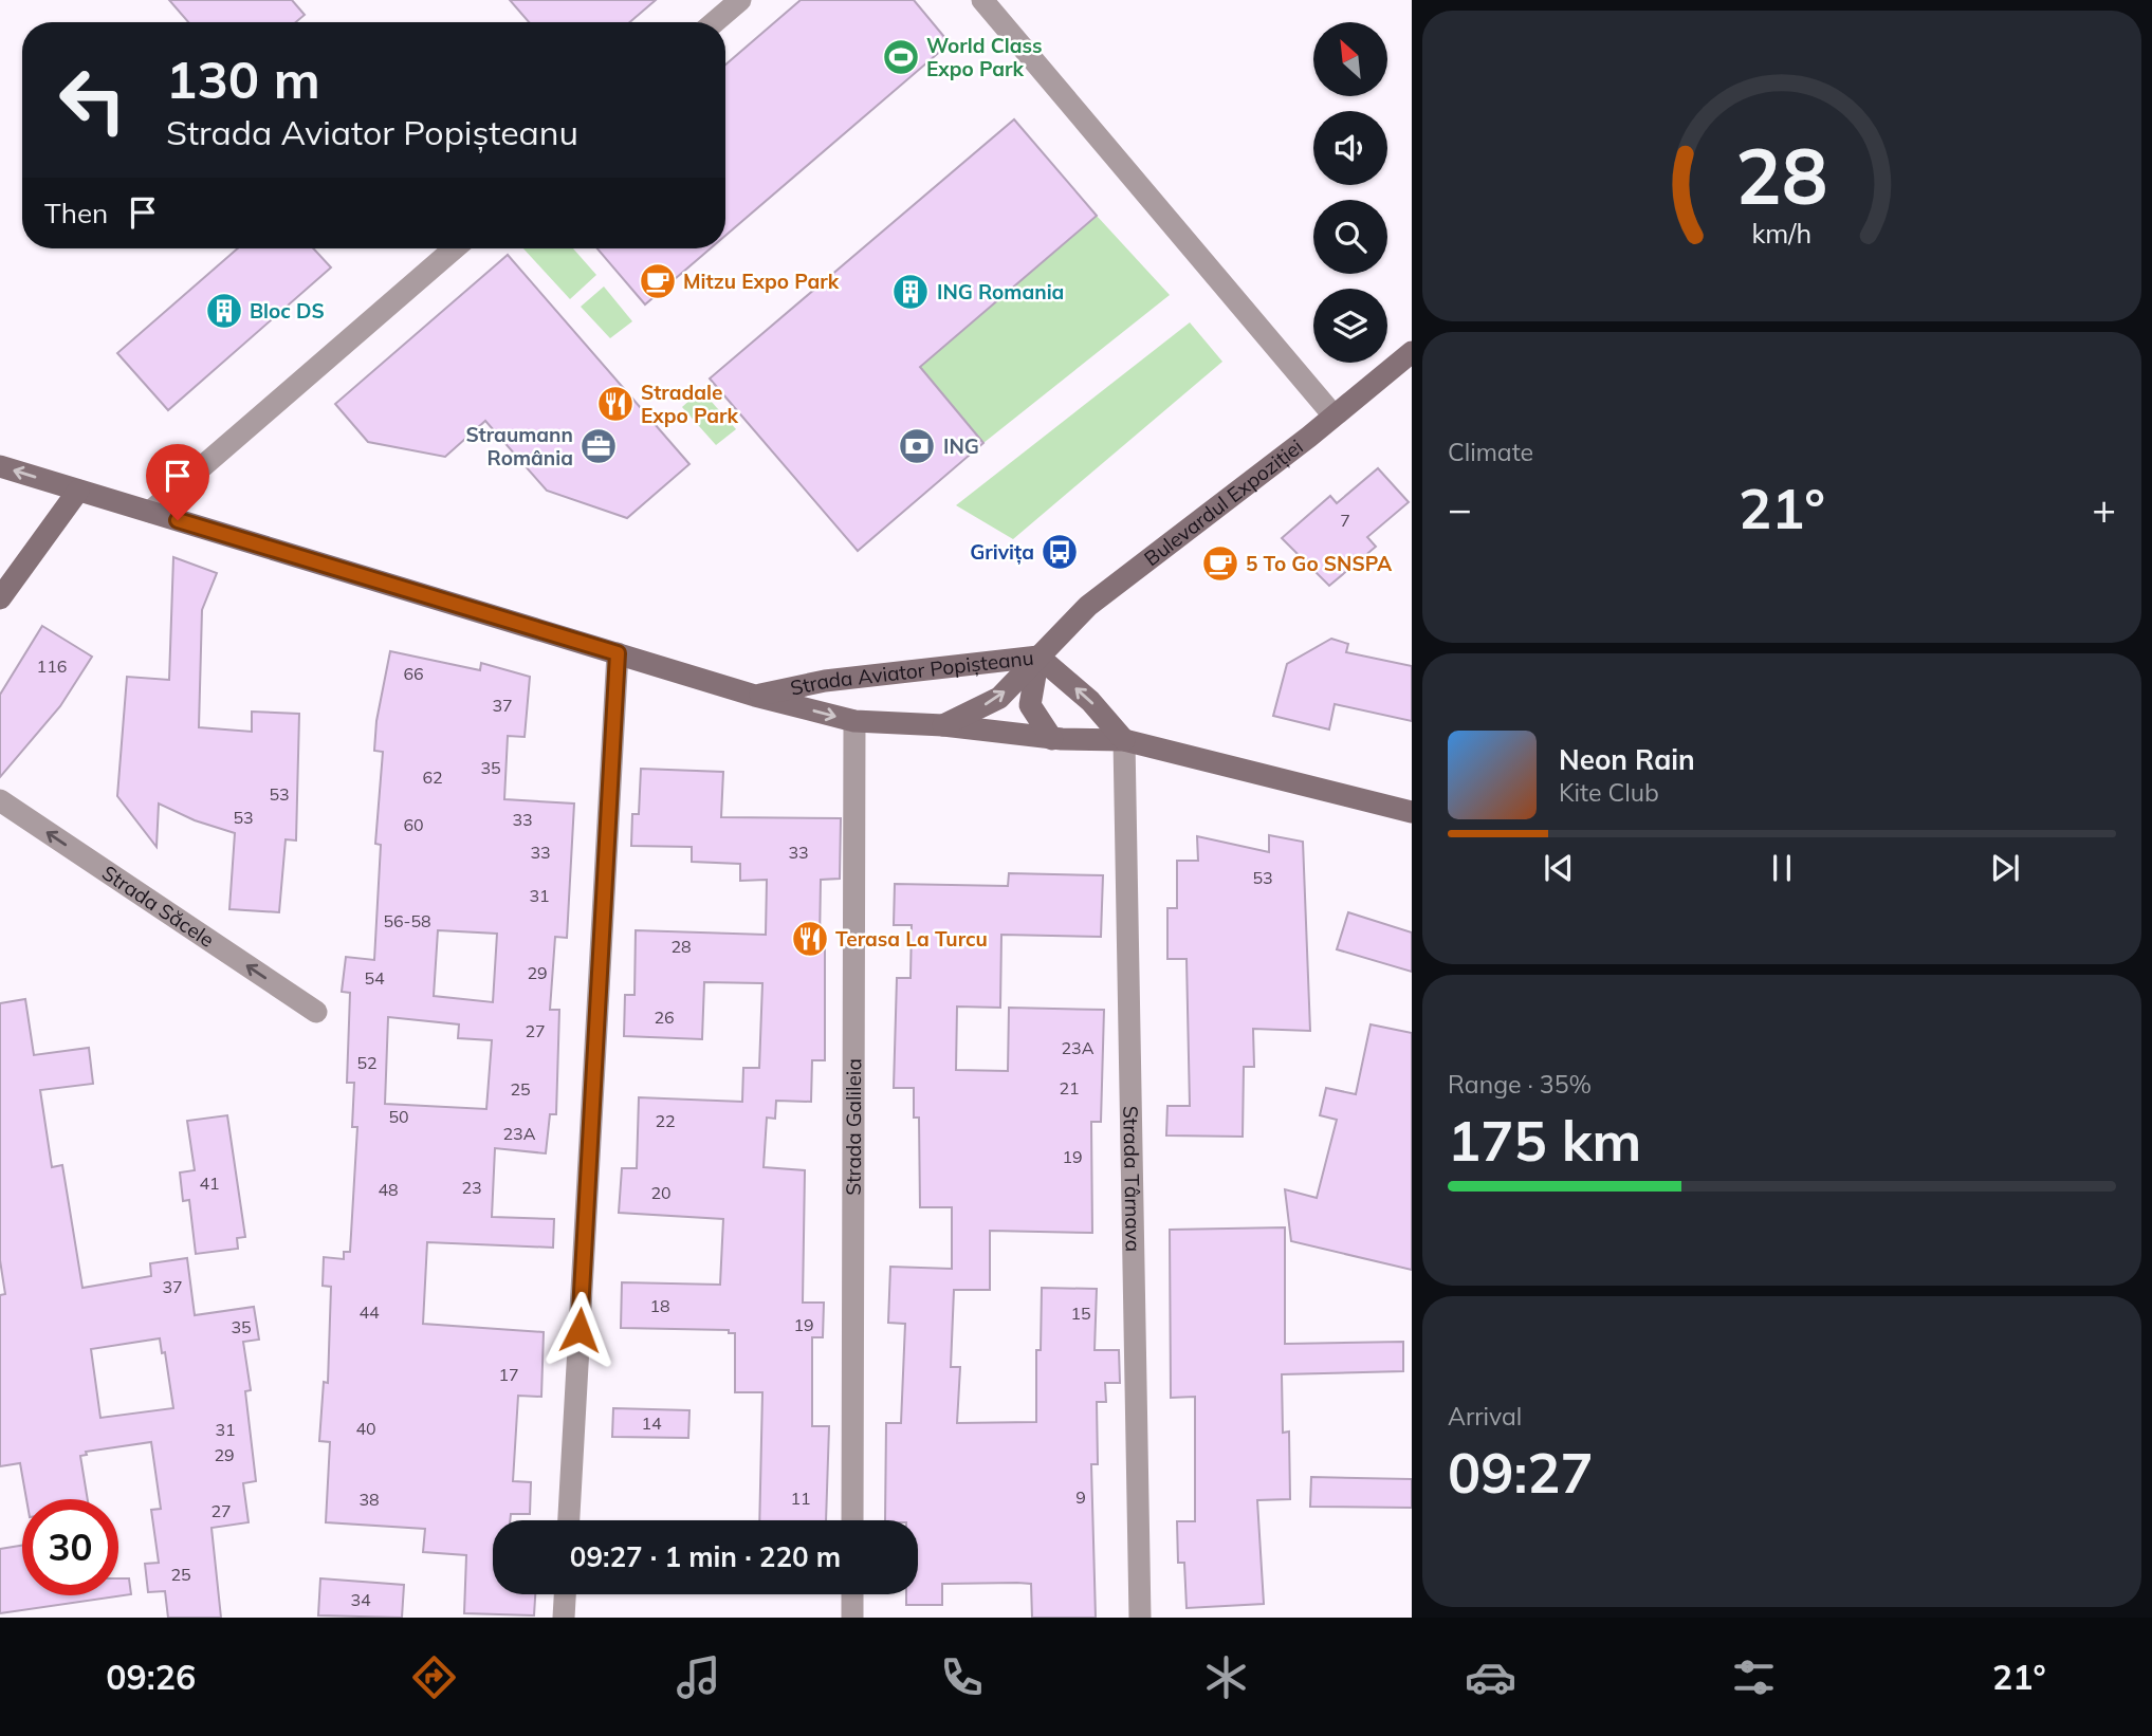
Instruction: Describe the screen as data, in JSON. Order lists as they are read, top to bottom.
{
  "streets": {
    "street": [
      "Bulevardul Expoziției",
      "Strada Aviator Popișteanu",
      "Strada Săcele",
      "Strada Galileia",
      "Strada Târnava"
    ]
  },
  "crossings": [
    ["Bulevardul Expoziției", "Strada Aviator Popișteanu"],
    ["Strada Aviator Popișteanu", "Strada Galileia"],
    ["Strada Aviator Popișteanu", "Strada Târnava"]
  ],
  "one_way": ["Strada Săcele"],
  "places": {
    "sports": ["World Class Expo Park"],
    "cafe": ["Mitzu Expo Park", "5 To Go SNSPA"],
    "building": ["ING Romania", "Bloc DS"],
    "restaurant": ["Stradale Expo Park", "Terasa La Turcu"],
    "office": ["Straumann România"],
    "bank": ["ING"],
    "bus stop": ["Grivița"]
  },
  "house_numbers": [
    "7",
    "116",
    "66",
    "37",
    "35",
    "62",
    "53",
    "53",
    "33",
    "60",
    "33",
    "33",
    "53",
    "31",
    "56-58",
    "28",
    "29",
    "54",
    "26",
    "27",
    "23A",
    "52",
    "21",
    "25",
    "50",
    "22",
    "23A",
    "19",
    "41",
    "23",
    "48",
    "20",
    "37",
    "18",
    "44",
    "15",
    "19",
    "35",
    "17",
    "14",
    "40",
    "31",
    "29",
    "9",
    "11",
    "38",
    "27",
    "25",
    "34"
  ],
  "north": "top left",
  "page": {
    "turn": ["130 m", "Strada Aviator Popișteanu"],
    "then": "Then",
    "tile": [
      "Climate",
      ["Range · 35%", "175 km"],
      ["Arrival", "09:27"]
    ],
    "heat": ["−", "21°", "+"],
    "song": ["Neon Rain", "Kite Club"],
    "limit": "30",
    "trip": "09:27 · 1 min · 220 m",
    "tabs": ["09:26", "21°"],
    "gauge": ["28", "km/h"]
  }
}
